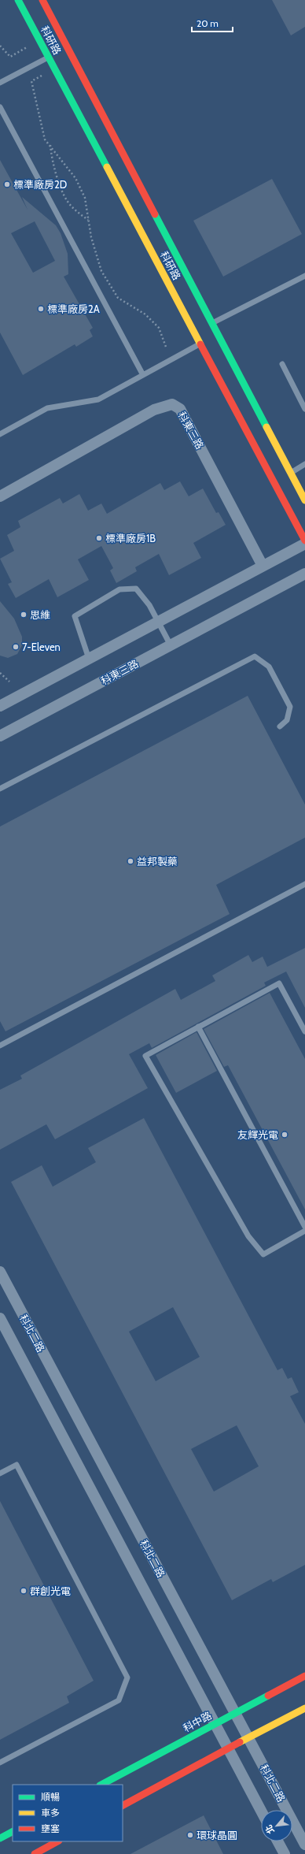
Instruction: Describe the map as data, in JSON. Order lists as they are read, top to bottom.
{
  "streets": {
    "street": [
      "科研路",
      "科東三路",
      "科北二路",
      "科中路"
    ]
  },
  "crossings": [
    ["科北二路", "科中路"]
  ],
  "places": [
    "標準廠房2D",
    "標準廠房2A",
    "標準廠房1B",
    "思維",
    "7-Eleven",
    "益邦製藥",
    "友輝光電",
    "群創光電",
    "環球晶圓"
  ],
  "legend": ["順暢", "車多", "壅塞"],
  "scale_bar": "20 m",
  "north": "bottom left"
}
